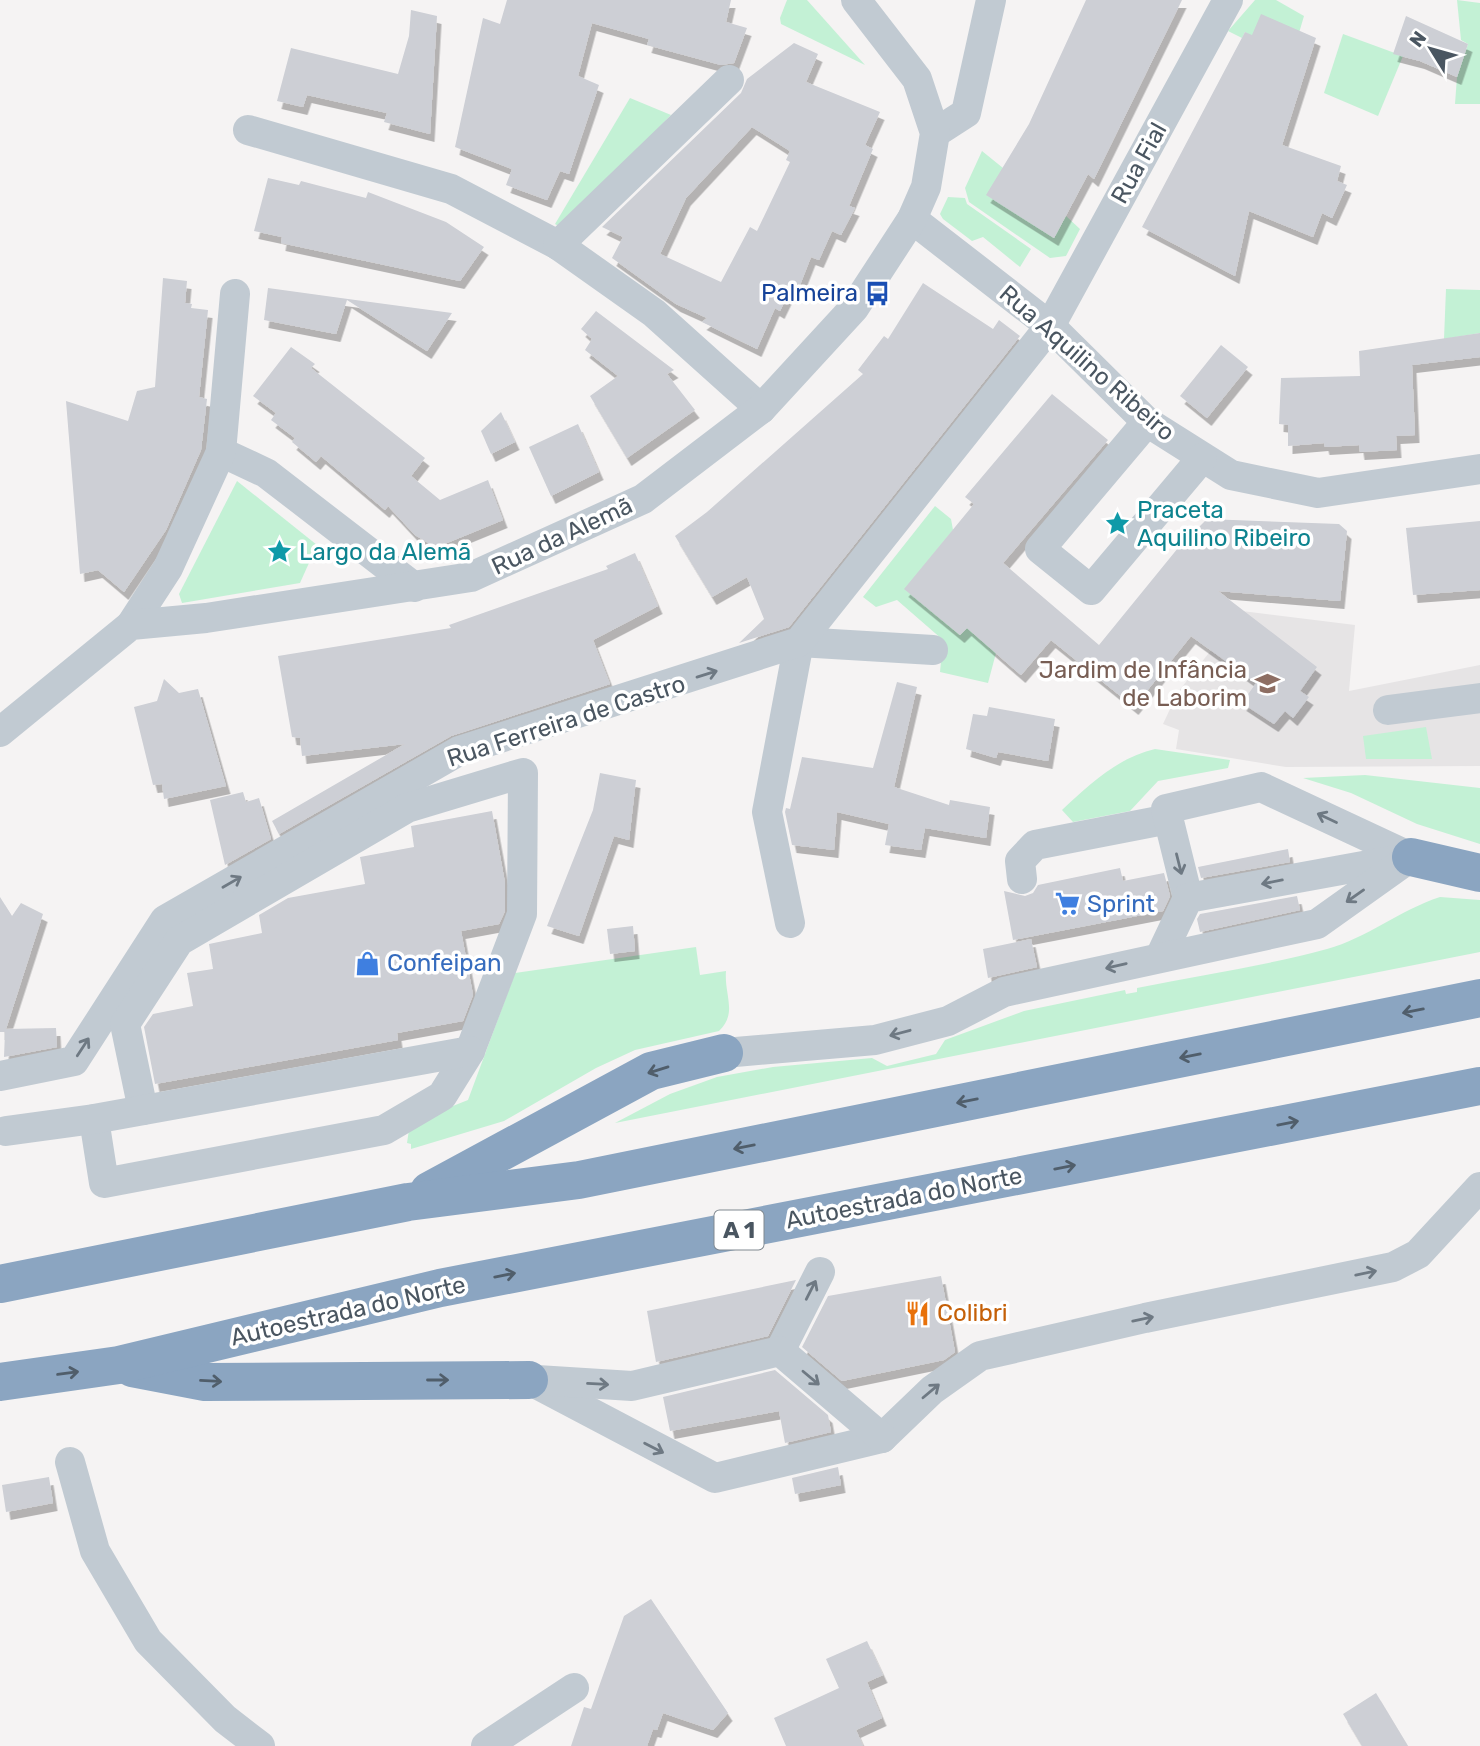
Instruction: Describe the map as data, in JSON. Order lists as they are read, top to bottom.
{
  "streets": {
    "highway": ["Autoestrada do Norte", "A 1"],
    "street": [
      "Rua Fial",
      "Rua Aquilino Ribeiro",
      "Rua da Alemã",
      "Rua Ferreira de Castro"
    ]
  },
  "crossings": [
    ["Rua Fial", "Rua Aquilino Ribeiro"],
    ["Rua Aquilino Ribeiro", "Rua da Alemã"]
  ],
  "places": {
    "bus stop": ["Palmeira"],
    "place": ["Praceta Aquilino Ribeiro", "Largo da Alemã"],
    "school or university": ["Jardim de Infância de Laborim"],
    "supermarket": ["Sprint"],
    "shop": ["Confeipan"],
    "restaurant": ["Colibri"]
  },
  "north": "top left"
}
